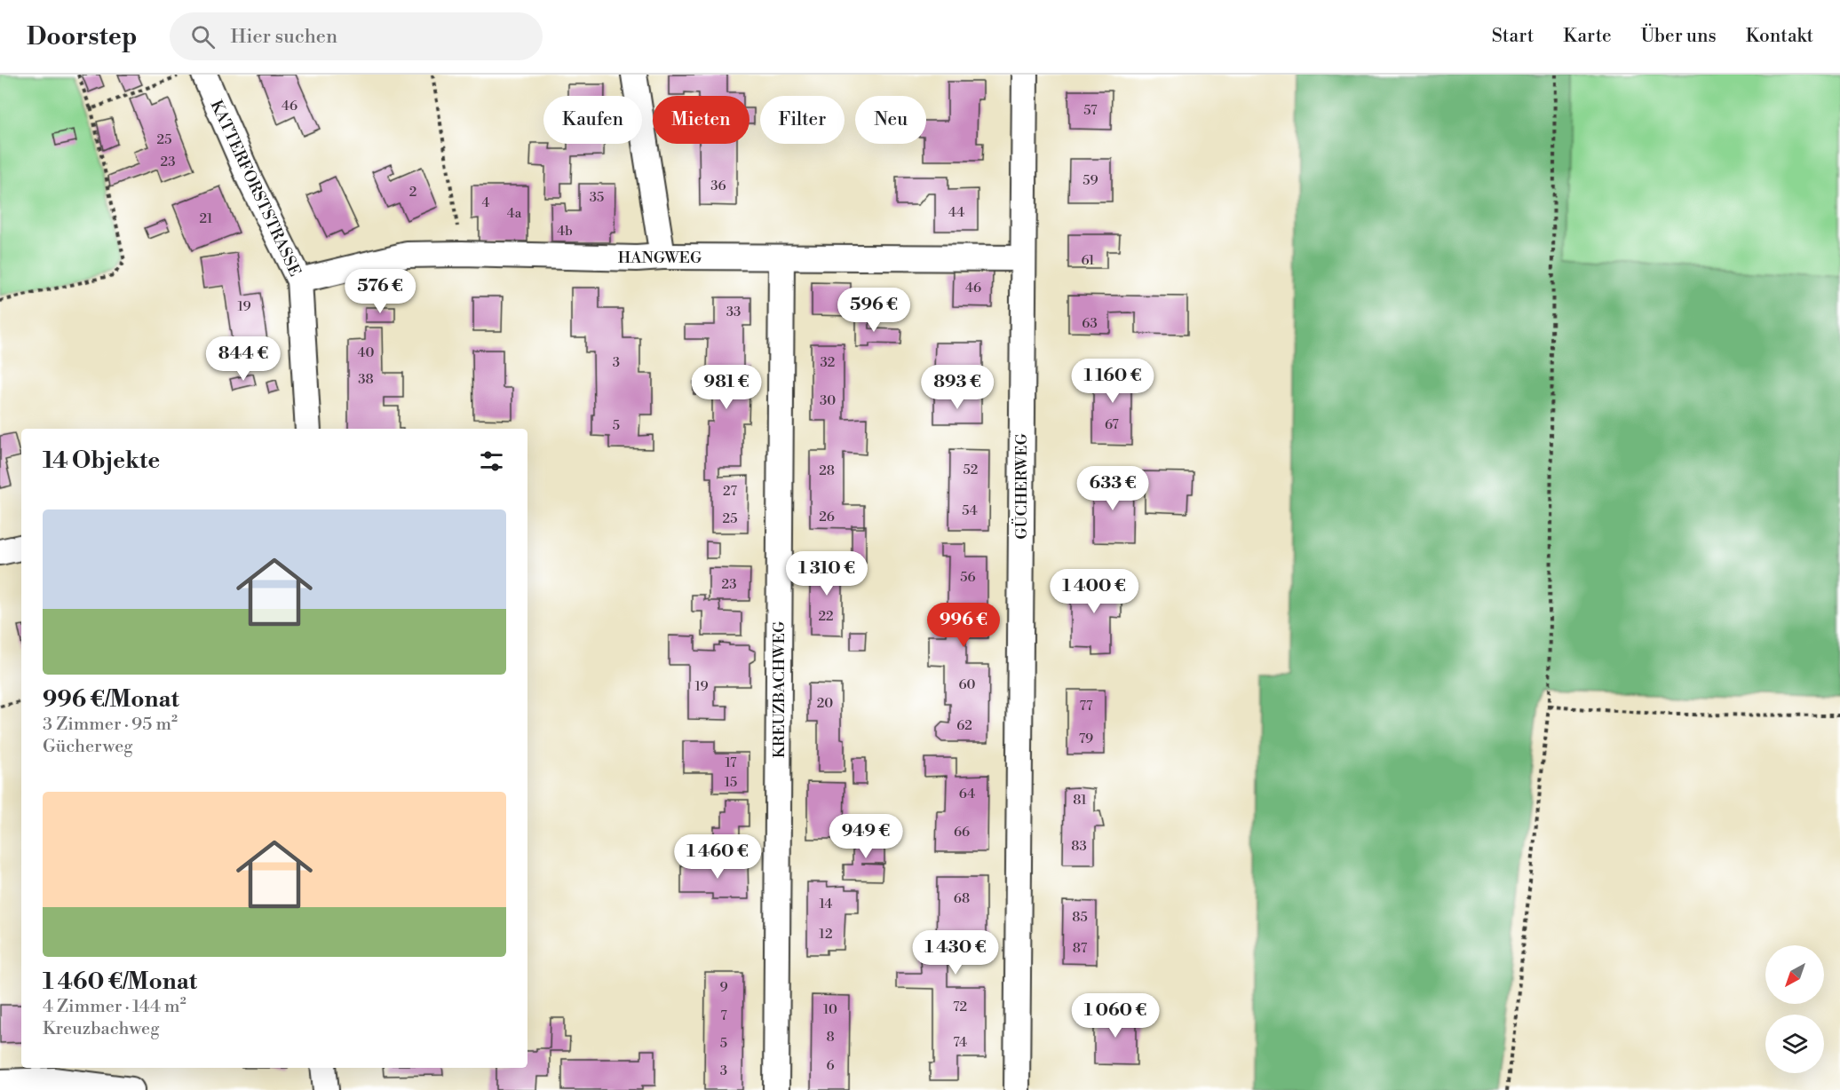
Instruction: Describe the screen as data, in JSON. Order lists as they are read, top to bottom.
{
  "streets": {
    "street": [
      "KATTERFORSTSTRASSE",
      "HANGWEG",
      "GÜCHERWEG",
      "KREUZBACHWEG"
    ]
  },
  "crossings": [
    ["KATTERFORSTSTRASSE", "HANGWEG"],
    ["HANGWEG", "GÜCHERWEG"],
    ["HANGWEG", "KREUZBACHWEG"]
  ],
  "house_numbers": [
    "46",
    "57",
    "25",
    "23",
    "59",
    "36",
    "2",
    "35",
    "4",
    "44",
    "4a",
    "21",
    "4b",
    "61",
    "46",
    "19",
    "33",
    "63",
    "40",
    "3",
    "32",
    "38",
    "30",
    "67",
    "5",
    "52",
    "28",
    "27",
    "54",
    "26",
    "25",
    "56",
    "23",
    "22",
    "60",
    "19",
    "20",
    "77",
    "62",
    "79",
    "17",
    "15",
    "64",
    "81",
    "66",
    "83",
    "68",
    "14",
    "85",
    "12",
    "87",
    "9",
    "72",
    "10",
    "7",
    "8",
    "74",
    "5",
    "6",
    "3"
  ],
  "north": "bottom left",
  "page": {
    "header": "Doorstep",
    "search": "Hier suchen",
    "nav": [
      "Start",
      "Karte",
      "Über uns",
      "Kontakt"
    ],
    "chip": [
      "Kaufen",
      "Mieten",
      "Filter",
      "Neu"
    ],
    "price": [
      "576 €",
      "596 €",
      "844 €",
      "1 160 €",
      "981 €",
      "893 €",
      "633 €",
      "1 310 €",
      "1 400 €",
      "996 €",
      "949 €",
      "1 460 €",
      "1 430 €",
      "1 060 €"
    ],
    "heading": "14 Objekte",
    "list": [
      {
        "name": "996 €/Monat",
        "note": "3 Zimmer · 95 m² · Gücherweg"
      },
      {
        "name": "1 460 €/Monat",
        "note": "4 Zimmer · 144 m² · Kreuzbachweg"
      }
    ]
  }
}
